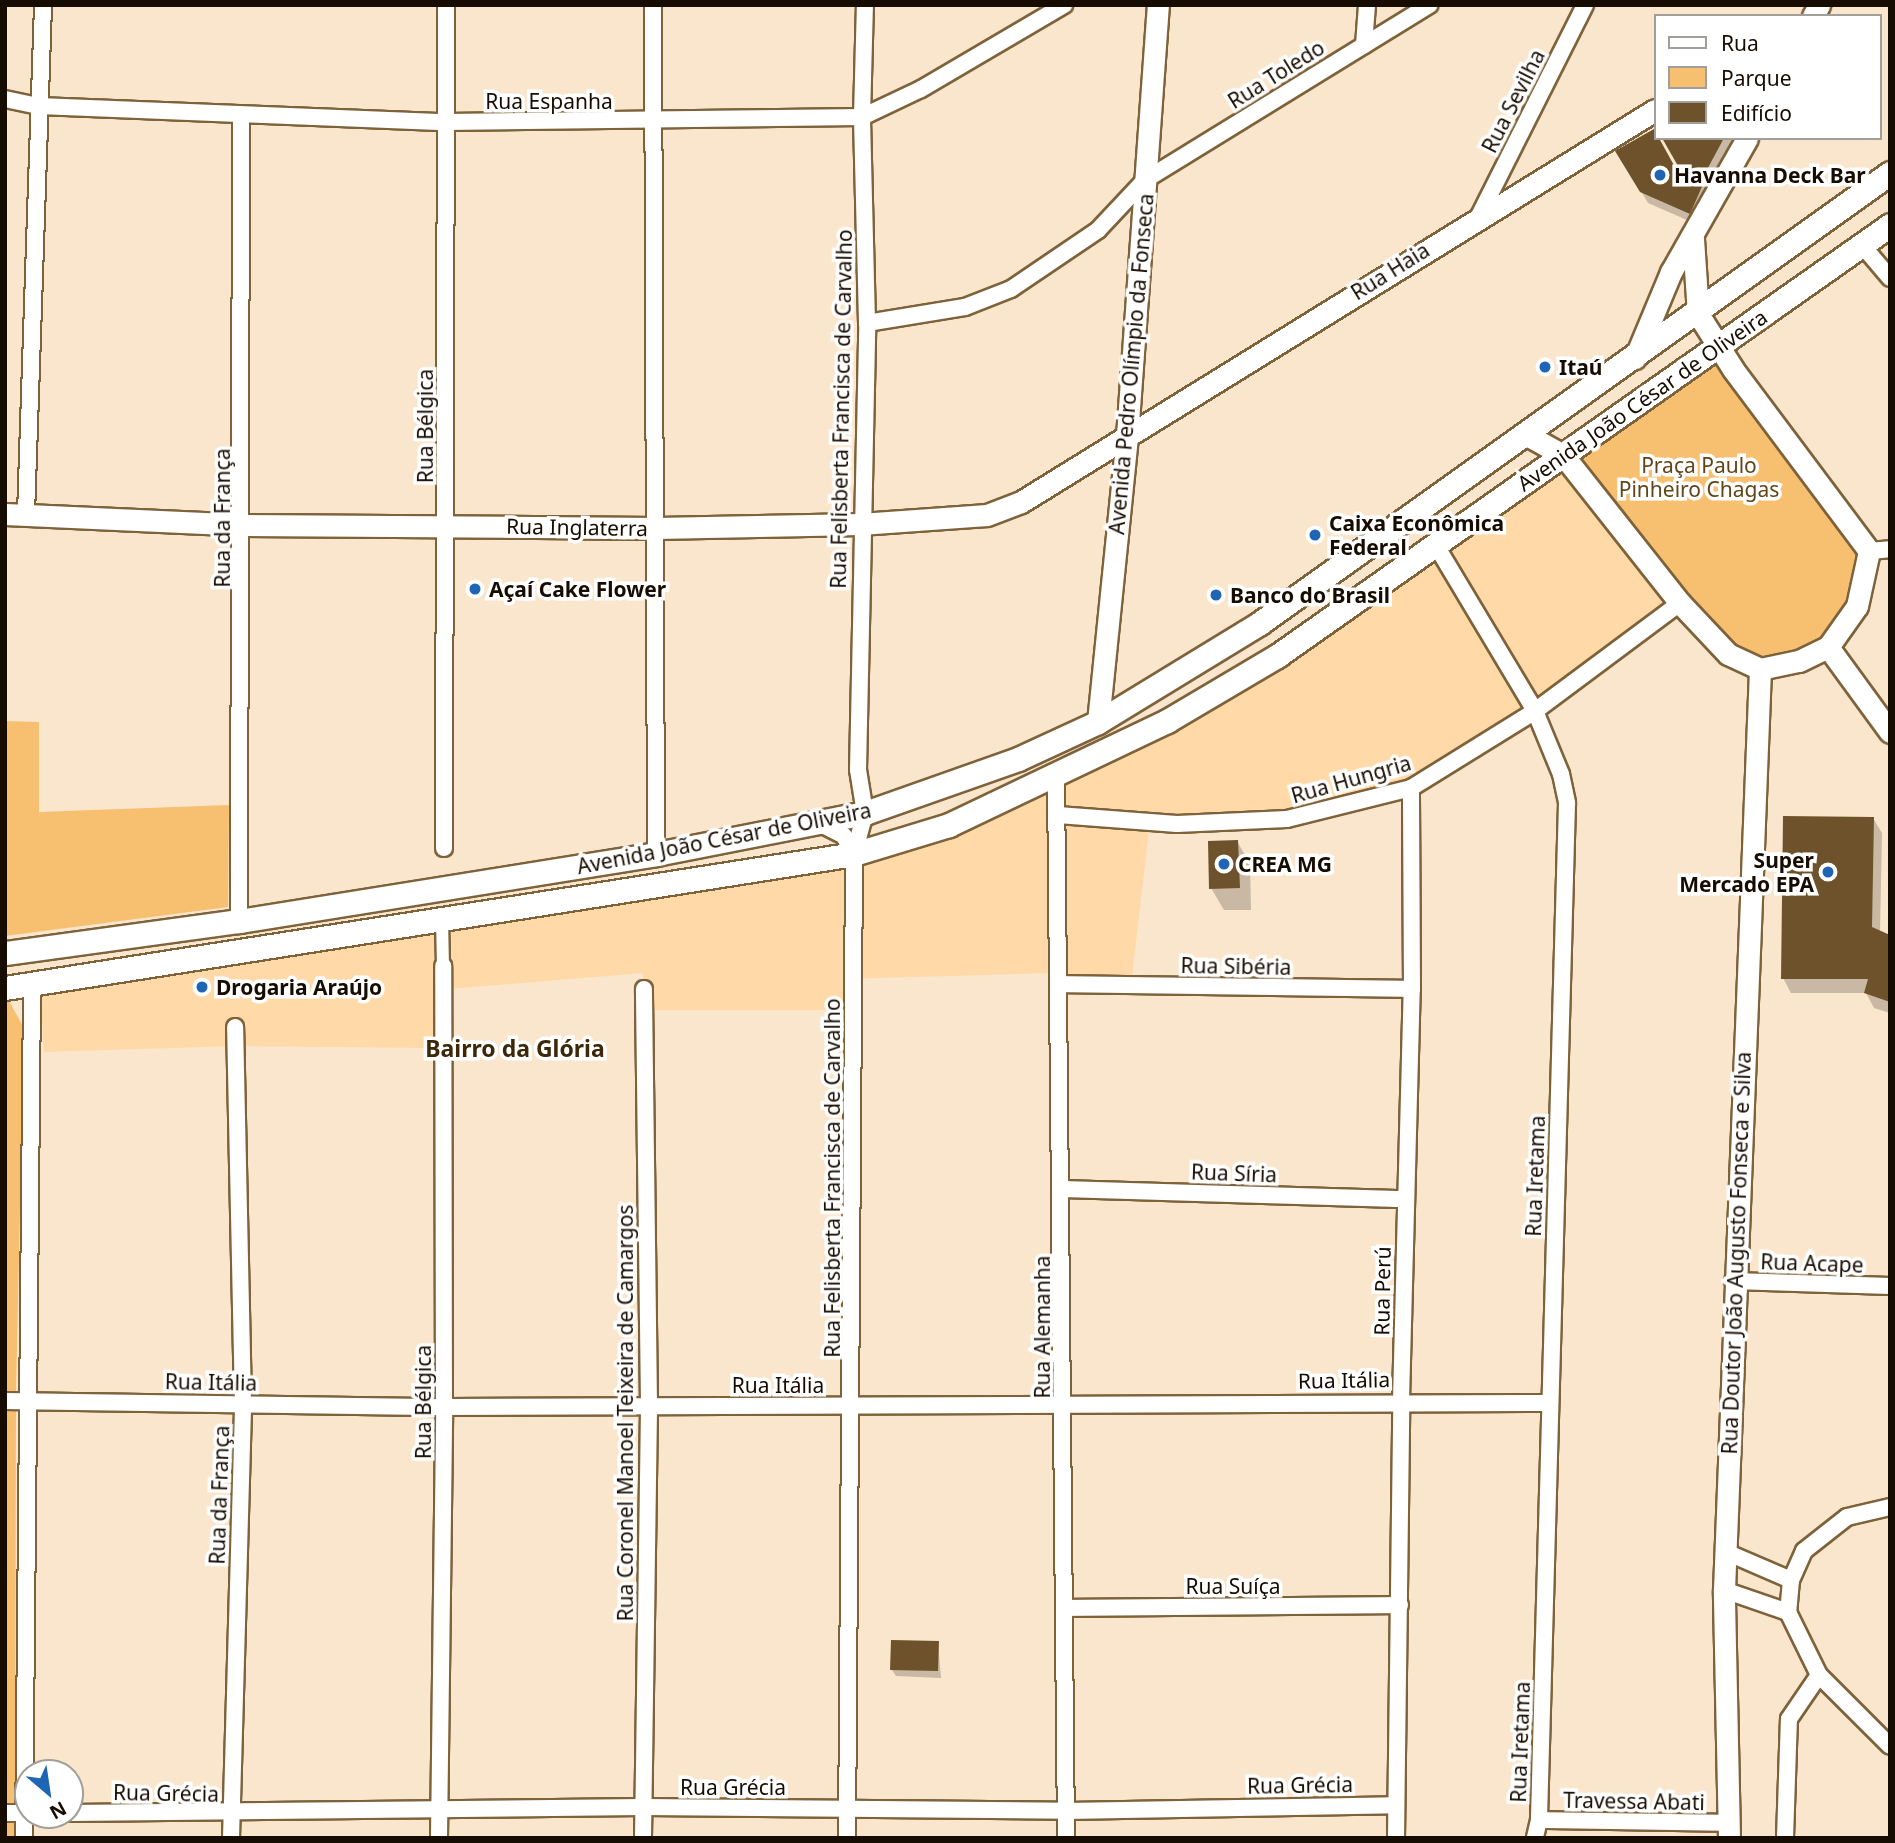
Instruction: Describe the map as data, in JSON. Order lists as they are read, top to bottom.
{
  "streets": {
    "main road": ["Avenida João César de Oliveira"],
    "street": [
      "Rua Toledo",
      "Rua Espanha",
      "Rua Sevilha",
      "Rua Haia",
      "Avenida Pedro Olímpio da Fonseca",
      "Rua Felisberta Francisca de Carvalho",
      "Rua Bélgica",
      "Rua da França",
      "Rua Inglaterra",
      "Rua Hungria",
      "Rua Sibéria",
      "Rua Síria",
      "Rua Iretama",
      "Rua Doutor João Augusto Fonseca e Silva",
      "Rua Acape",
      "Rua Perú",
      "Rua Alemanha",
      "Rua Itália",
      "Rua Coronel Manoel Teixeira de Camargos",
      "Rua Suíça",
      "Rua Grécia",
      "Travessa Abati"
    ]
  },
  "crossings": [
    ["Rua Toledo", "Avenida Pedro Olímpio da Fonseca"],
    ["Rua Toledo", "Rua Felisberta Francisca de Carvalho"],
    ["Rua Espanha", "Rua Felisberta Francisca de Carvalho"],
    ["Rua Espanha", "Rua Bélgica"],
    ["Rua Espanha", "Rua da França"],
    ["Rua Sevilha", "Rua Haia"],
    ["Rua Haia", "Avenida Pedro Olímpio da Fonseca"],
    ["Rua Haia", "Rua Inglaterra"],
    ["Avenida Pedro Olímpio da Fonseca", "Avenida João César de Oliveira"],
    ["Avenida Pedro Olímpio da Fonseca", "Rua Inglaterra"],
    ["Avenida João César de Oliveira", "Rua Felisberta Francisca de Carvalho"],
    ["Avenida João César de Oliveira", "Rua da França"],
    ["Avenida João César de Oliveira", "Rua Iretama"],
    ["Rua Felisberta Francisca de Carvalho", "Rua Inglaterra"],
    ["Rua Felisberta Francisca de Carvalho", "Rua Itália"],
    ["Rua Felisberta Francisca de Carvalho", "Rua Grécia"],
    ["Rua Bélgica", "Rua Inglaterra"],
    ["Rua Bélgica", "Rua Itália"],
    ["Rua Bélgica", "Rua Grécia"],
    ["Rua da França", "Rua Inglaterra"],
    ["Rua da França", "Rua Itália"],
    ["Rua da França", "Rua Grécia"],
    ["Rua Hungria", "Rua Iretama"],
    ["Rua Hungria", "Rua Perú"],
    ["Rua Hungria", "Rua Alemanha"],
    ["Rua Sibéria", "Rua Perú"],
    ["Rua Sibéria", "Rua Alemanha"],
    ["Rua Síria", "Rua Perú"],
    ["Rua Síria", "Rua Alemanha"],
    ["Rua Iretama", "Rua Itália"],
    ["Rua Iretama", "Travessa Abati"],
    ["Rua Doutor João Augusto Fonseca e Silva", "Rua Acape"],
    ["Rua Doutor João Augusto Fonseca e Silva", "Travessa Abati"],
    ["Rua Perú", "Rua Itália"],
    ["Rua Perú", "Rua Suíça"],
    ["Rua Perú", "Rua Grécia"],
    ["Rua Alemanha", "Rua Itália"],
    ["Rua Alemanha", "Rua Suíça"],
    ["Rua Alemanha", "Rua Grécia"],
    ["Rua Itália", "Rua Coronel Manoel Teixeira de Camargos"],
    ["Rua Coronel Manoel Teixeira de Camargos", "Rua Grécia"]
  ],
  "districts": ["Bairro da Glória"],
  "parks": ["Praça Paulo Pinheiro Chagas"],
  "places": [
    "Havanna Deck Bar",
    "Itaú",
    "Caixa Econômica Federal",
    "Açaí Cake Flower",
    "Banco do Brasil",
    "CREA MG",
    "Super Mercado EPA",
    "Drogaria Araújo"
  ],
  "legend": ["Rua", "Parque", "Edifício"],
  "north": "bottom right"
}
